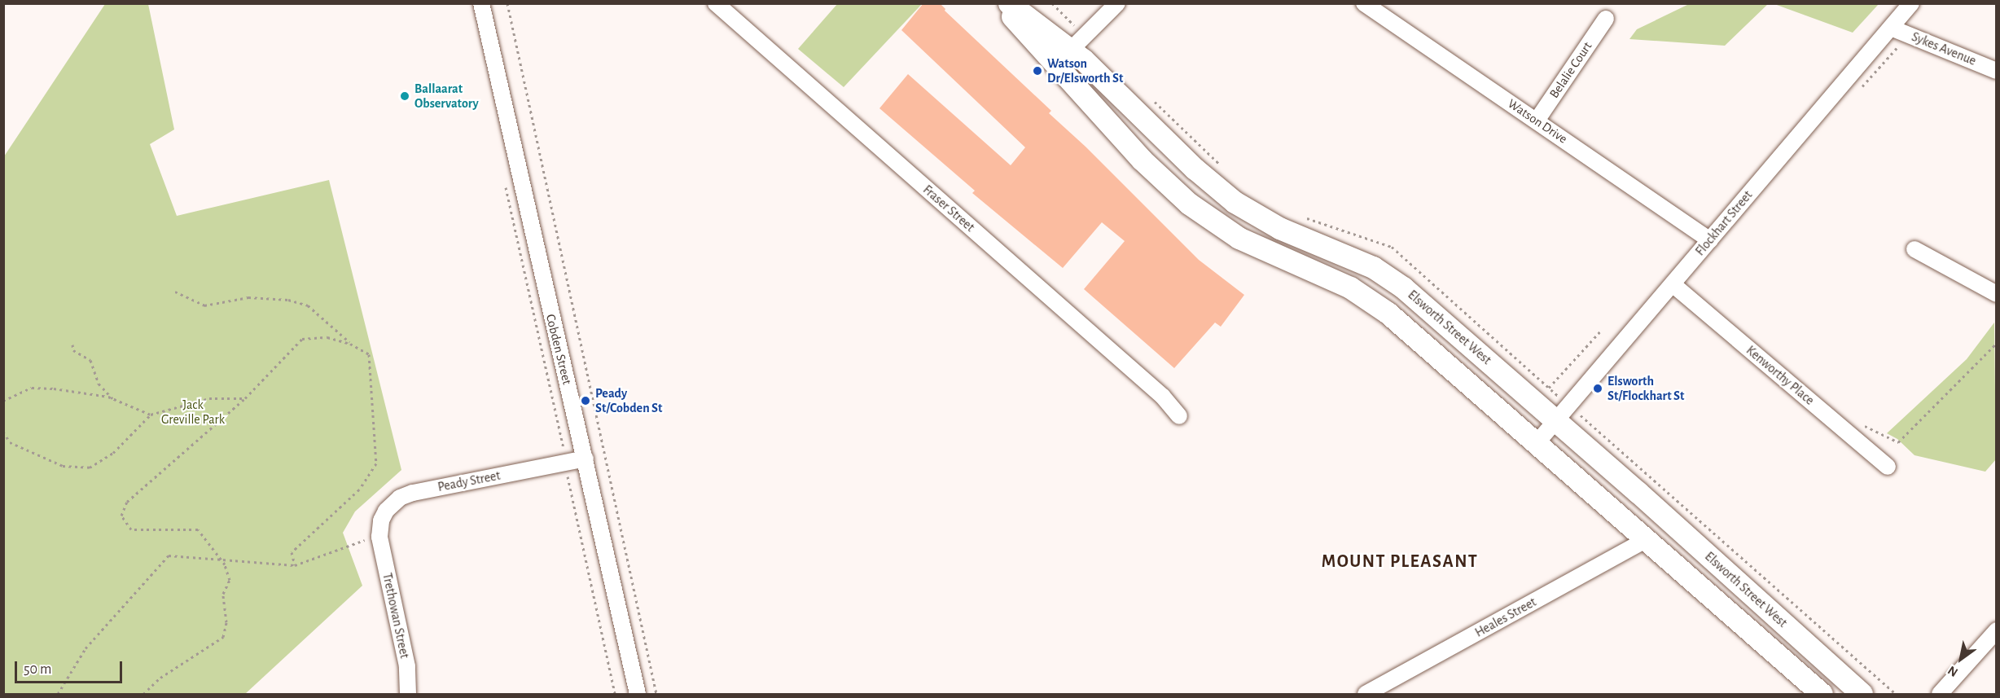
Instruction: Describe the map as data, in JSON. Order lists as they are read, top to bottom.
{
  "streets": {
    "street": [
      "Sykes Avenue",
      "Belalie Court",
      "Watson Drive",
      "Fraser Street",
      "Flockhart Street",
      "Elsworth Street West",
      "Cobden Street",
      "Kenworthy Place",
      "Peady Street",
      "Trethowan Street",
      "Heales Street"
    ]
  },
  "crossings": [
    ["Sykes Avenue", "Flockhart Street"],
    ["Belalie Court", "Watson Drive"],
    ["Watson Drive", "Flockhart Street"],
    ["Flockhart Street", "Elsworth Street West"],
    ["Flockhart Street", "Kenworthy Place"],
    ["Cobden Street", "Peady Street"],
    ["Peady Street", "Trethowan Street"]
  ],
  "districts": ["MOUNT PLEASANT"],
  "parks": ["Jack Greville Park"],
  "places": [
    "Watson Dr/Elsworth St",
    "Ballaarat Observatory",
    "Elsworth St/Flockhart St",
    "Peady St/Cobden St"
  ],
  "scale_bar": "50 m",
  "north": "bottom left"
}
